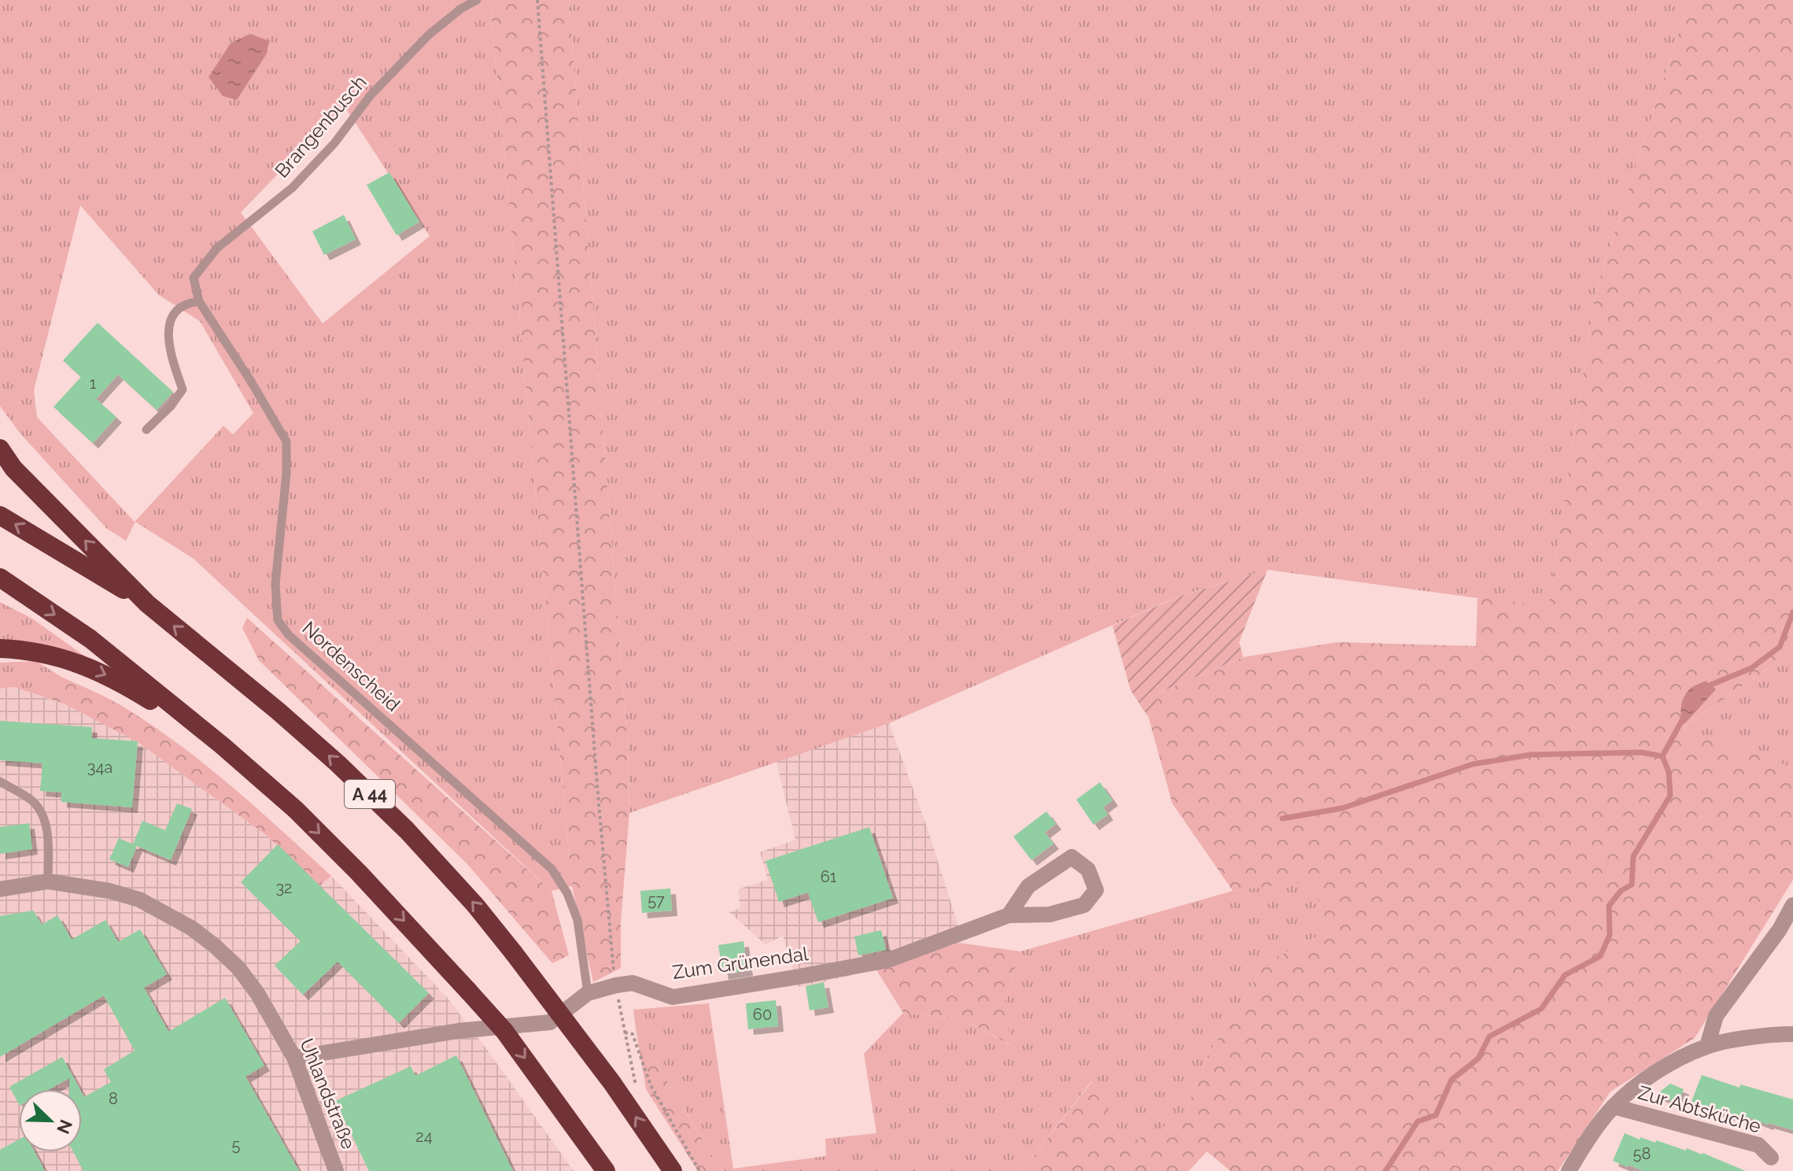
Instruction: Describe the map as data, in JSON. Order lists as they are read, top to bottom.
{
  "streets": {
    "highway": ["A 44"],
    "street": ["Zum Grünendal", "Uhlandstraße", "Zur Abtsküche"],
    "lane": ["Brangenbusch", "Nordenscheid"]
  },
  "crossings": [
    ["Brangenbusch", "Nordenscheid"],
    ["Nordenscheid", "Zum Grünendal"],
    ["Zum Grünendal", "Uhlandstraße"]
  ],
  "house_numbers": [
    "1",
    "34a",
    "61",
    "32",
    "57",
    "60",
    "8",
    "24",
    "5",
    "58"
  ],
  "north": "bottom right"
}
